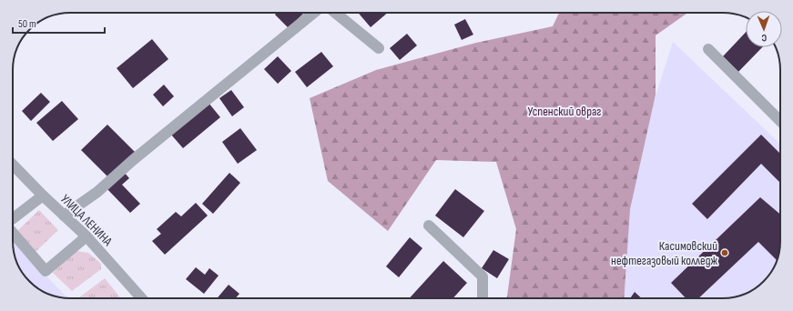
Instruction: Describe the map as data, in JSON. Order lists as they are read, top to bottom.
{
  "streets": {
    "street": ["УЛИЦА ЛЕНИНА"]
  },
  "parks": ["Успенский овраг"],
  "places": ["Касимовский нефтегазовый колледж"],
  "scale_bar": "50 m",
  "north": "bottom"
}
